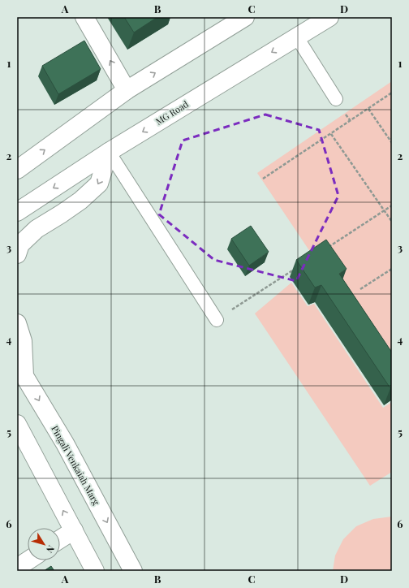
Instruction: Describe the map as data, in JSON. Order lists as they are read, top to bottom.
{
  "streets": {
    "street": ["MG Road", "Pingali Venkaiah Marg"]
  },
  "north": "bottom right",
  "grid": {
    "columns": [
      "A",
      "B",
      "C",
      "D"
    ],
    "rows": [
      "1",
      "2",
      "3",
      "4",
      "5",
      "6"
    ]
  }
}
